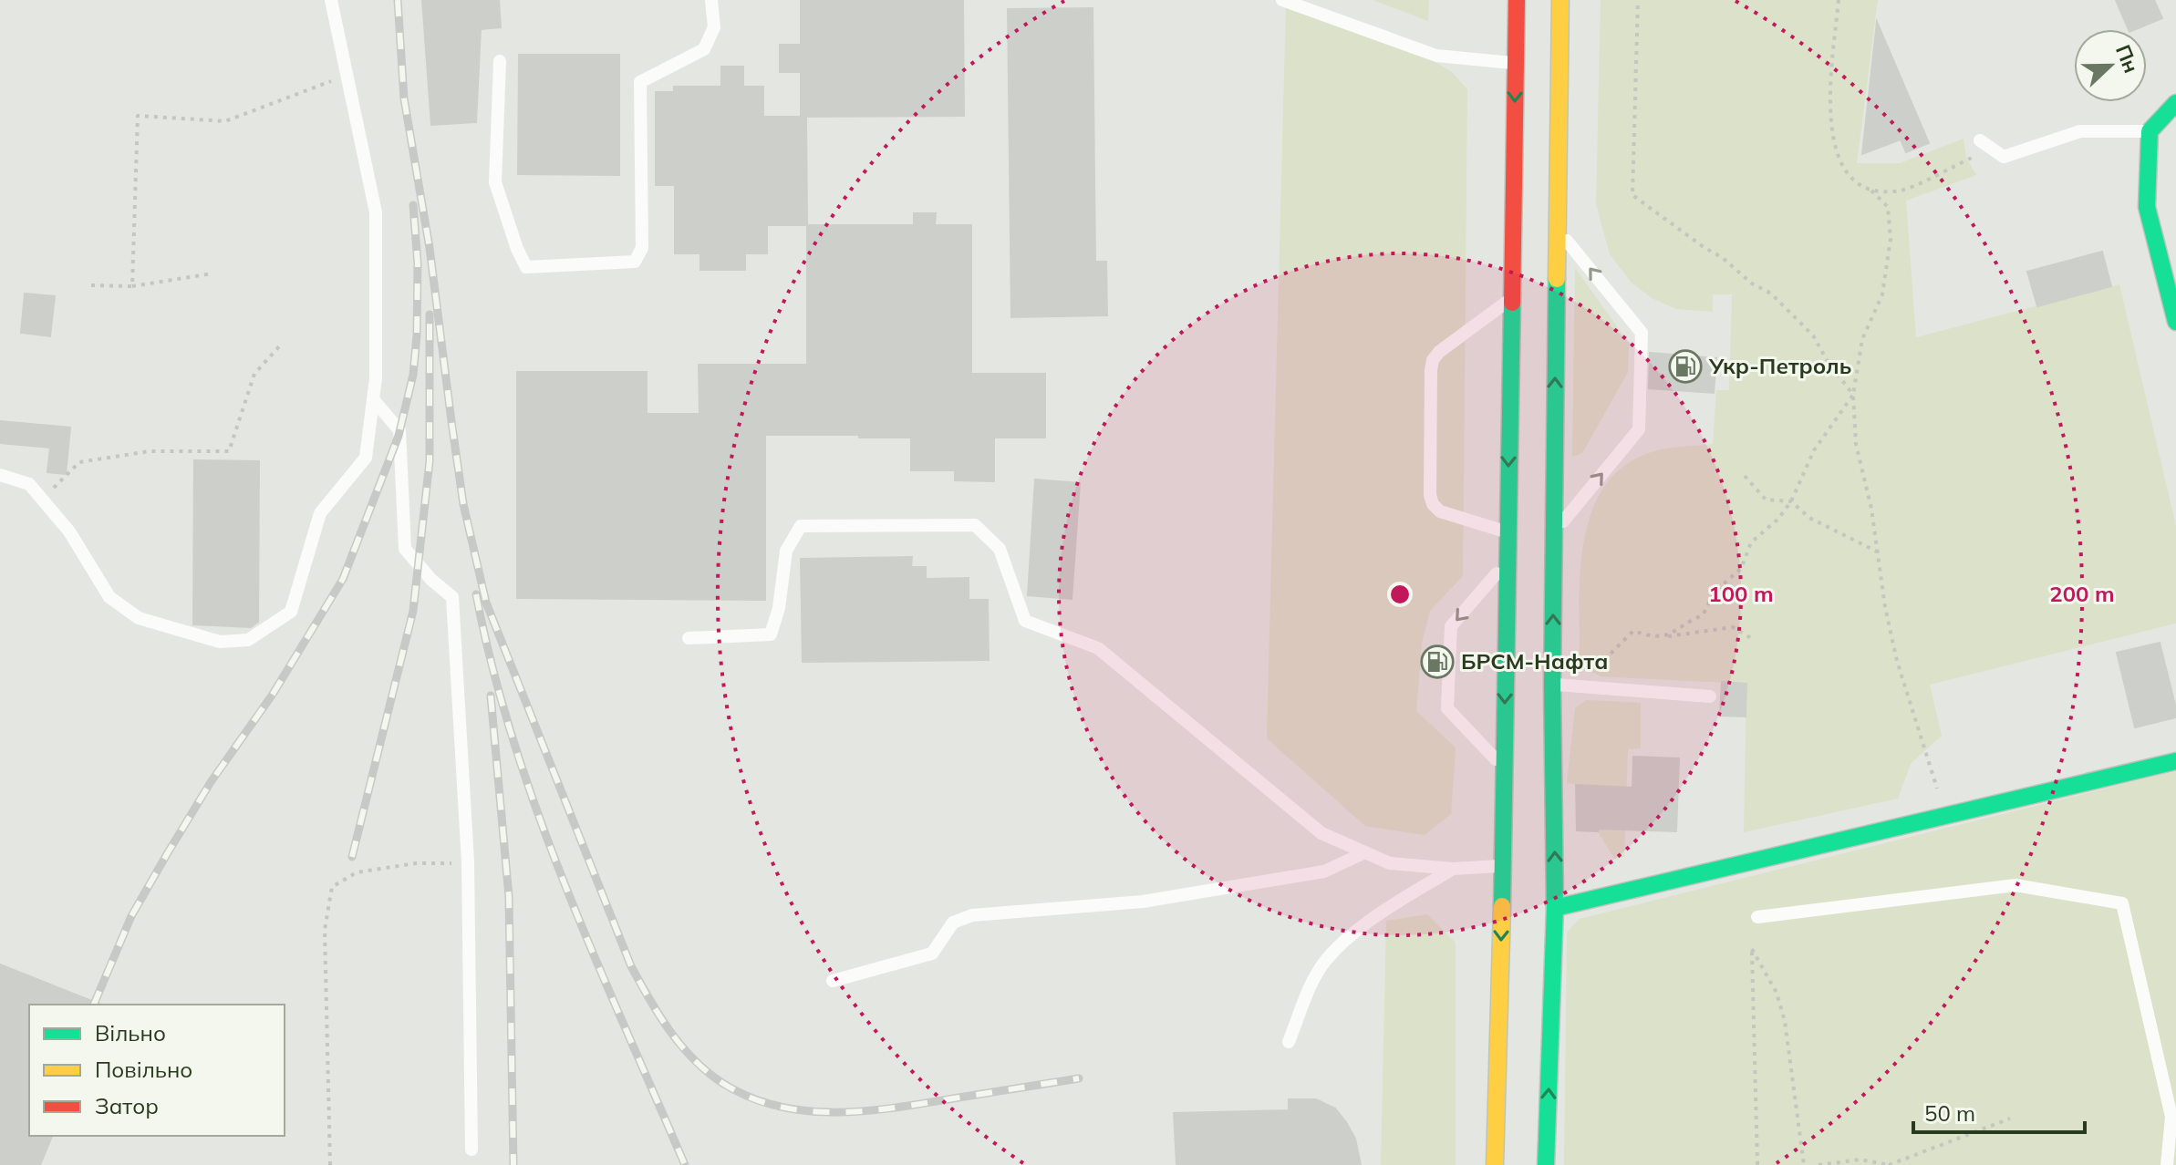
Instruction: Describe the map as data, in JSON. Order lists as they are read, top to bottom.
{
  "places": {
    "fuel station": ["Укр-Петроль", "БРСМ-Нафта"]
  },
  "legend": ["Вільно", "Повільно", "Затор"],
  "scale_bar": "50 m",
  "north": "right",
  "rings": ["100 m", "200 m"]
}
